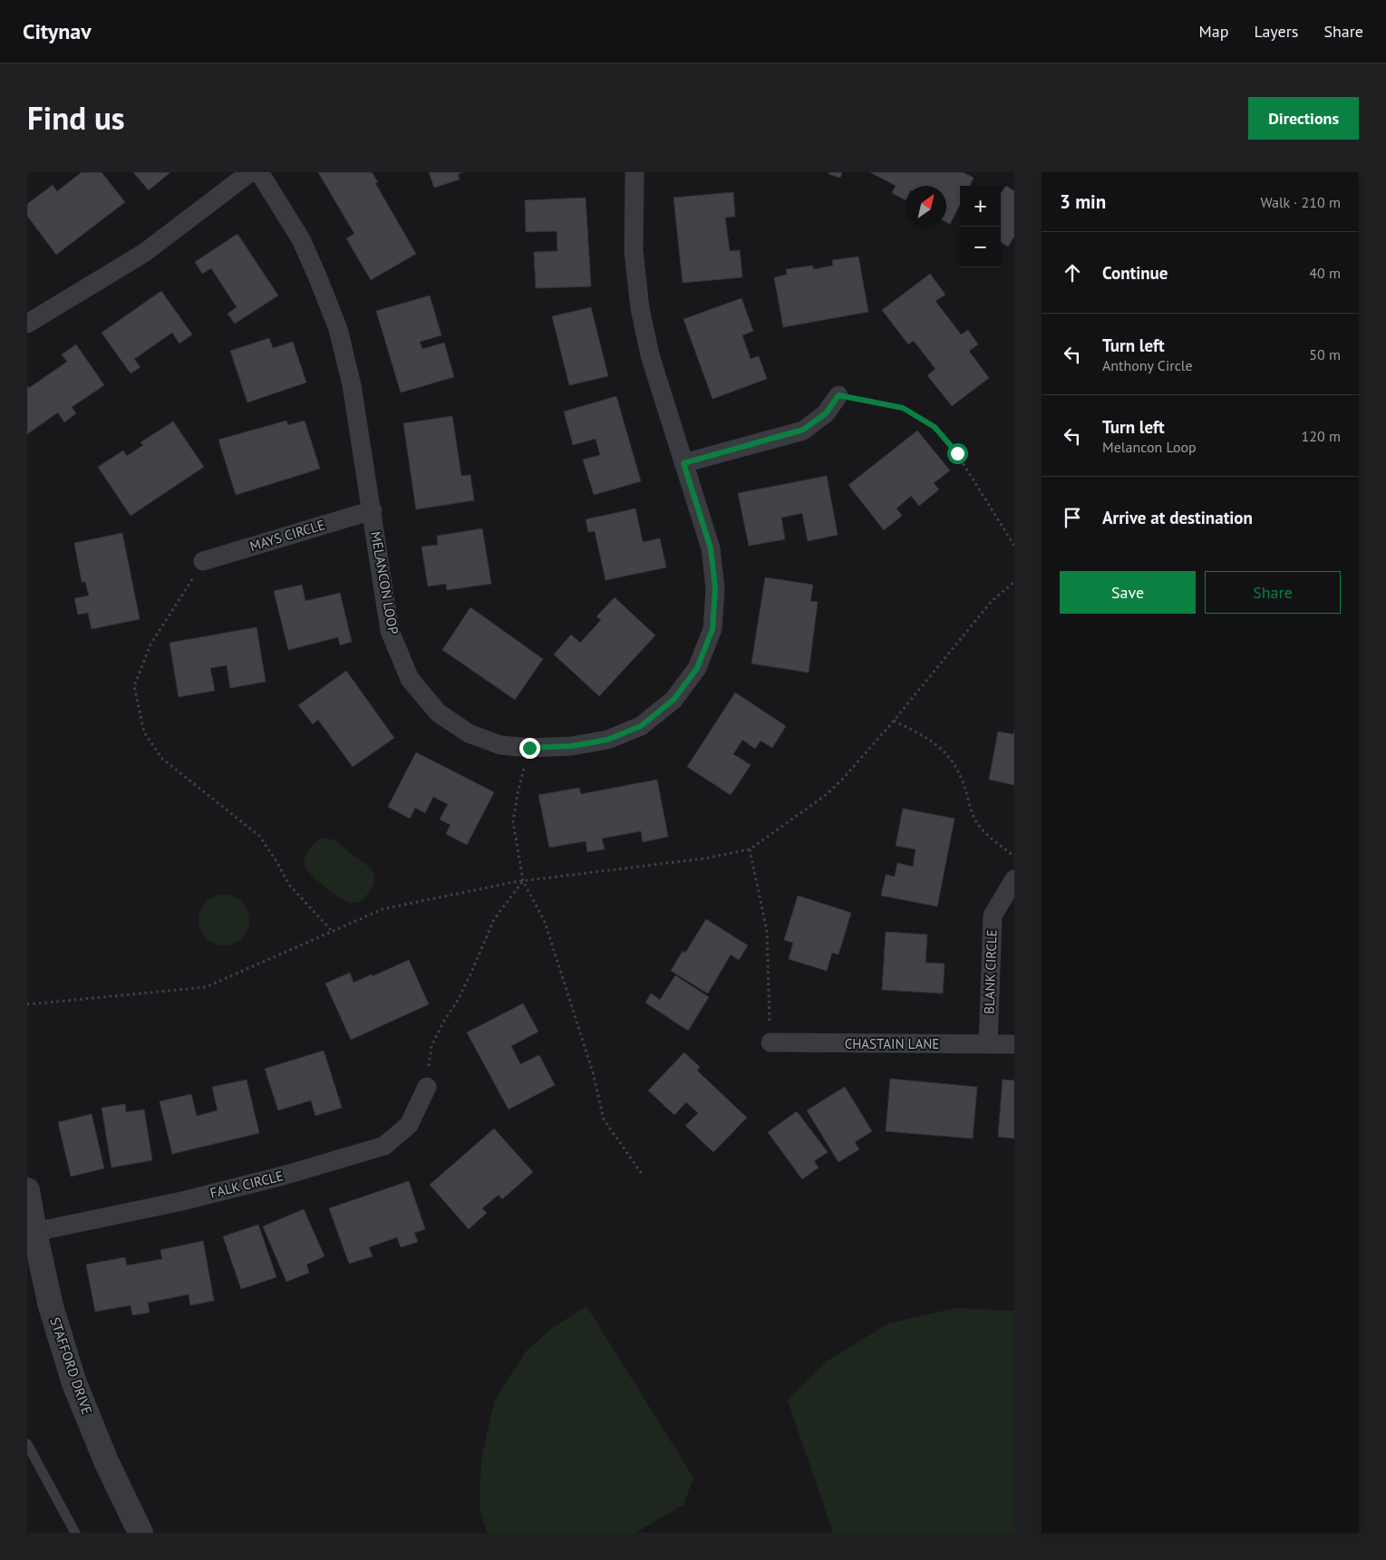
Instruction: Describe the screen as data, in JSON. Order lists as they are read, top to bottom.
{
  "streets": {
    "street": [
      "MAYS CIRCLE",
      "MELANCON LOOP",
      "BLANK CIRCLE",
      "CHASTAIN LANE",
      "FALK CIRCLE",
      "STAFFORD DRIVE"
    ]
  },
  "crossings": [
    ["MAYS CIRCLE", "MELANCON LOOP"],
    ["BLANK CIRCLE", "CHASTAIN LANE"],
    ["FALK CIRCLE", "STAFFORD DRIVE"]
  ],
  "north": "top right",
  "page": {
    "header": "Citynav",
    "nav": ["Map", "Layers", "Share"],
    "title": "Find us",
    "buttons": [
      "Directions",
      ["Save", "Share"]
    ],
    "heading": ["3 min", "Walk · 210 m"],
    "map_buttons": ["+", "−"],
    "list": [
      ["Continue", "40 m"],
      ["Turn left", "Anthony Circle", "50 m"],
      ["Turn left", "Melancon Loop", "120 m"],
      "Arrive at destination"
    ]
  }
}
